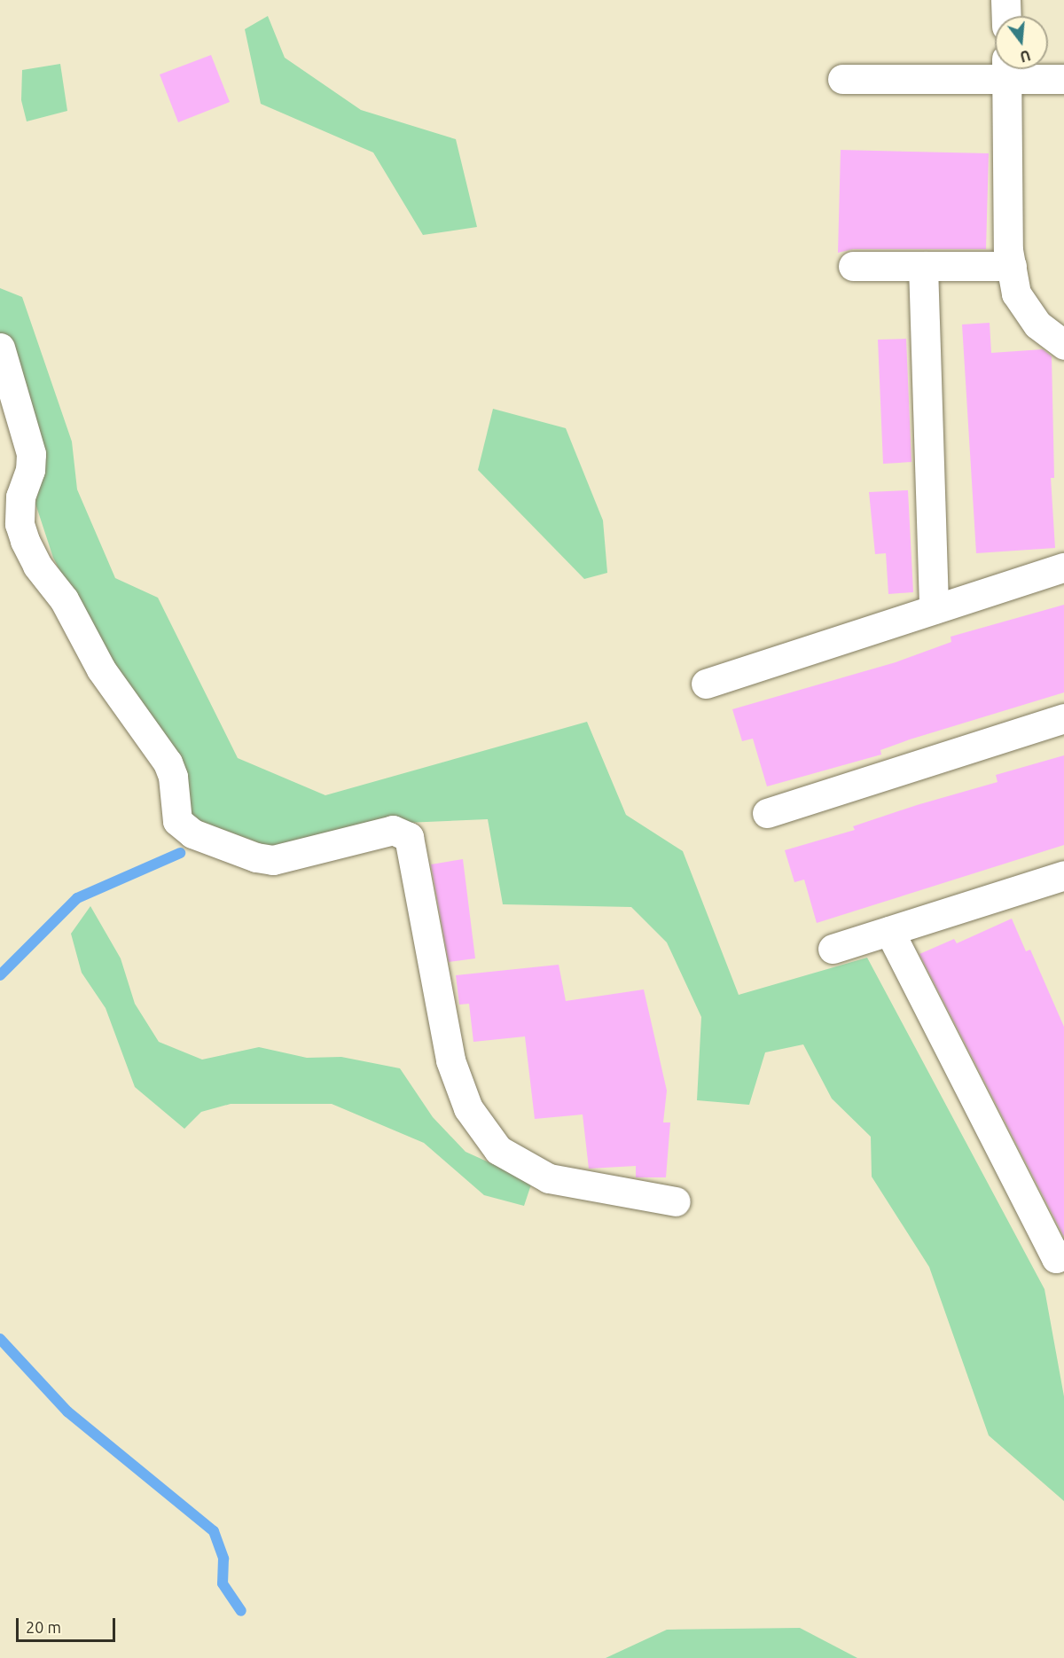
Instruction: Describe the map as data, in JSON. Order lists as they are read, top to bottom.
{
  "scale_bar": "20 m",
  "north": "bottom"
}
